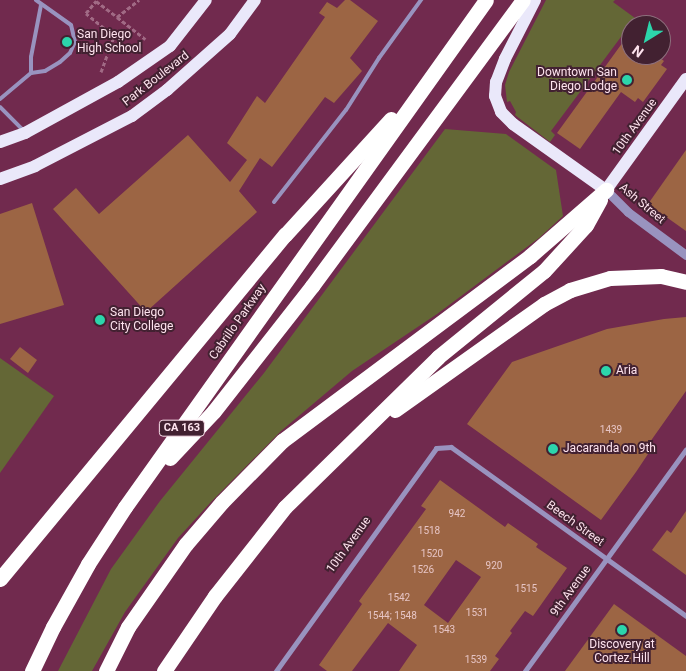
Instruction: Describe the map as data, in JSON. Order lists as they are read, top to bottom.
{
  "streets": {
    "highway": ["Cabrillo Parkway", "CA 163"],
    "main road": ["Park Boulevard", "10th Avenue"],
    "street": ["Ash Street", "Beech Street", "9th Avenue"]
  },
  "crossings": [
    ["10th Avenue", "Ash Street"],
    ["10th Avenue", "Beech Street"],
    ["Beech Street", "9th Avenue"]
  ],
  "places": [
    "San Diego High School",
    "Downtown San Diego Lodge",
    "San Diego City College",
    "Aria",
    "Jacaranda on 9th",
    "Discovery at Cortez Hill"
  ],
  "house_numbers": [
    "1439",
    "942",
    "1518",
    "1520",
    "920",
    "1526",
    "1515",
    "1542",
    "1531",
    "1544; 1548",
    "1543",
    "1539"
  ],
  "north": "bottom left"
}
